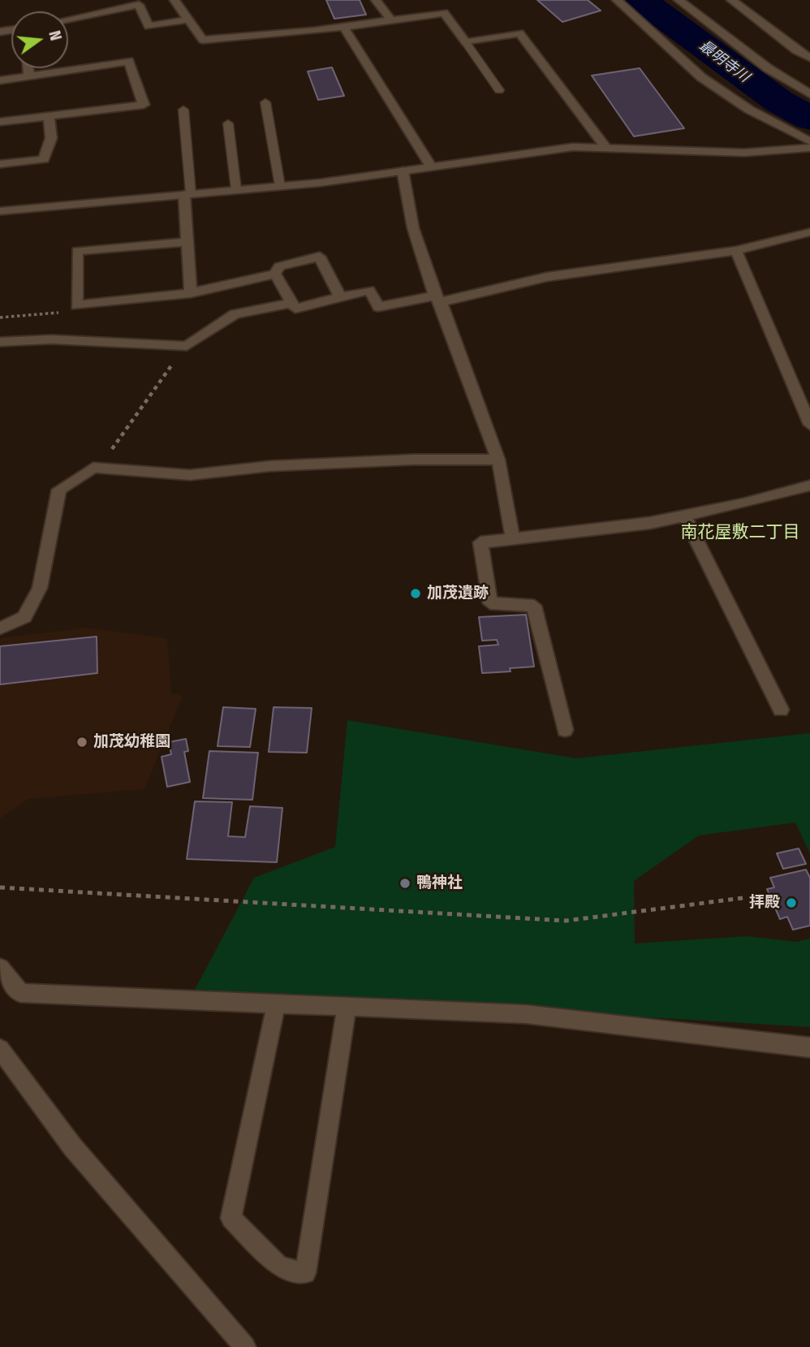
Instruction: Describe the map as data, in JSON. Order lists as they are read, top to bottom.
{
  "districts": ["南花屋敷二丁目"],
  "water": ["最明寺川"],
  "places": [
    "加茂遺跡",
    "加茂幼稚園",
    "鴨神社",
    "拝殿"
  ],
  "north": "right"
}
